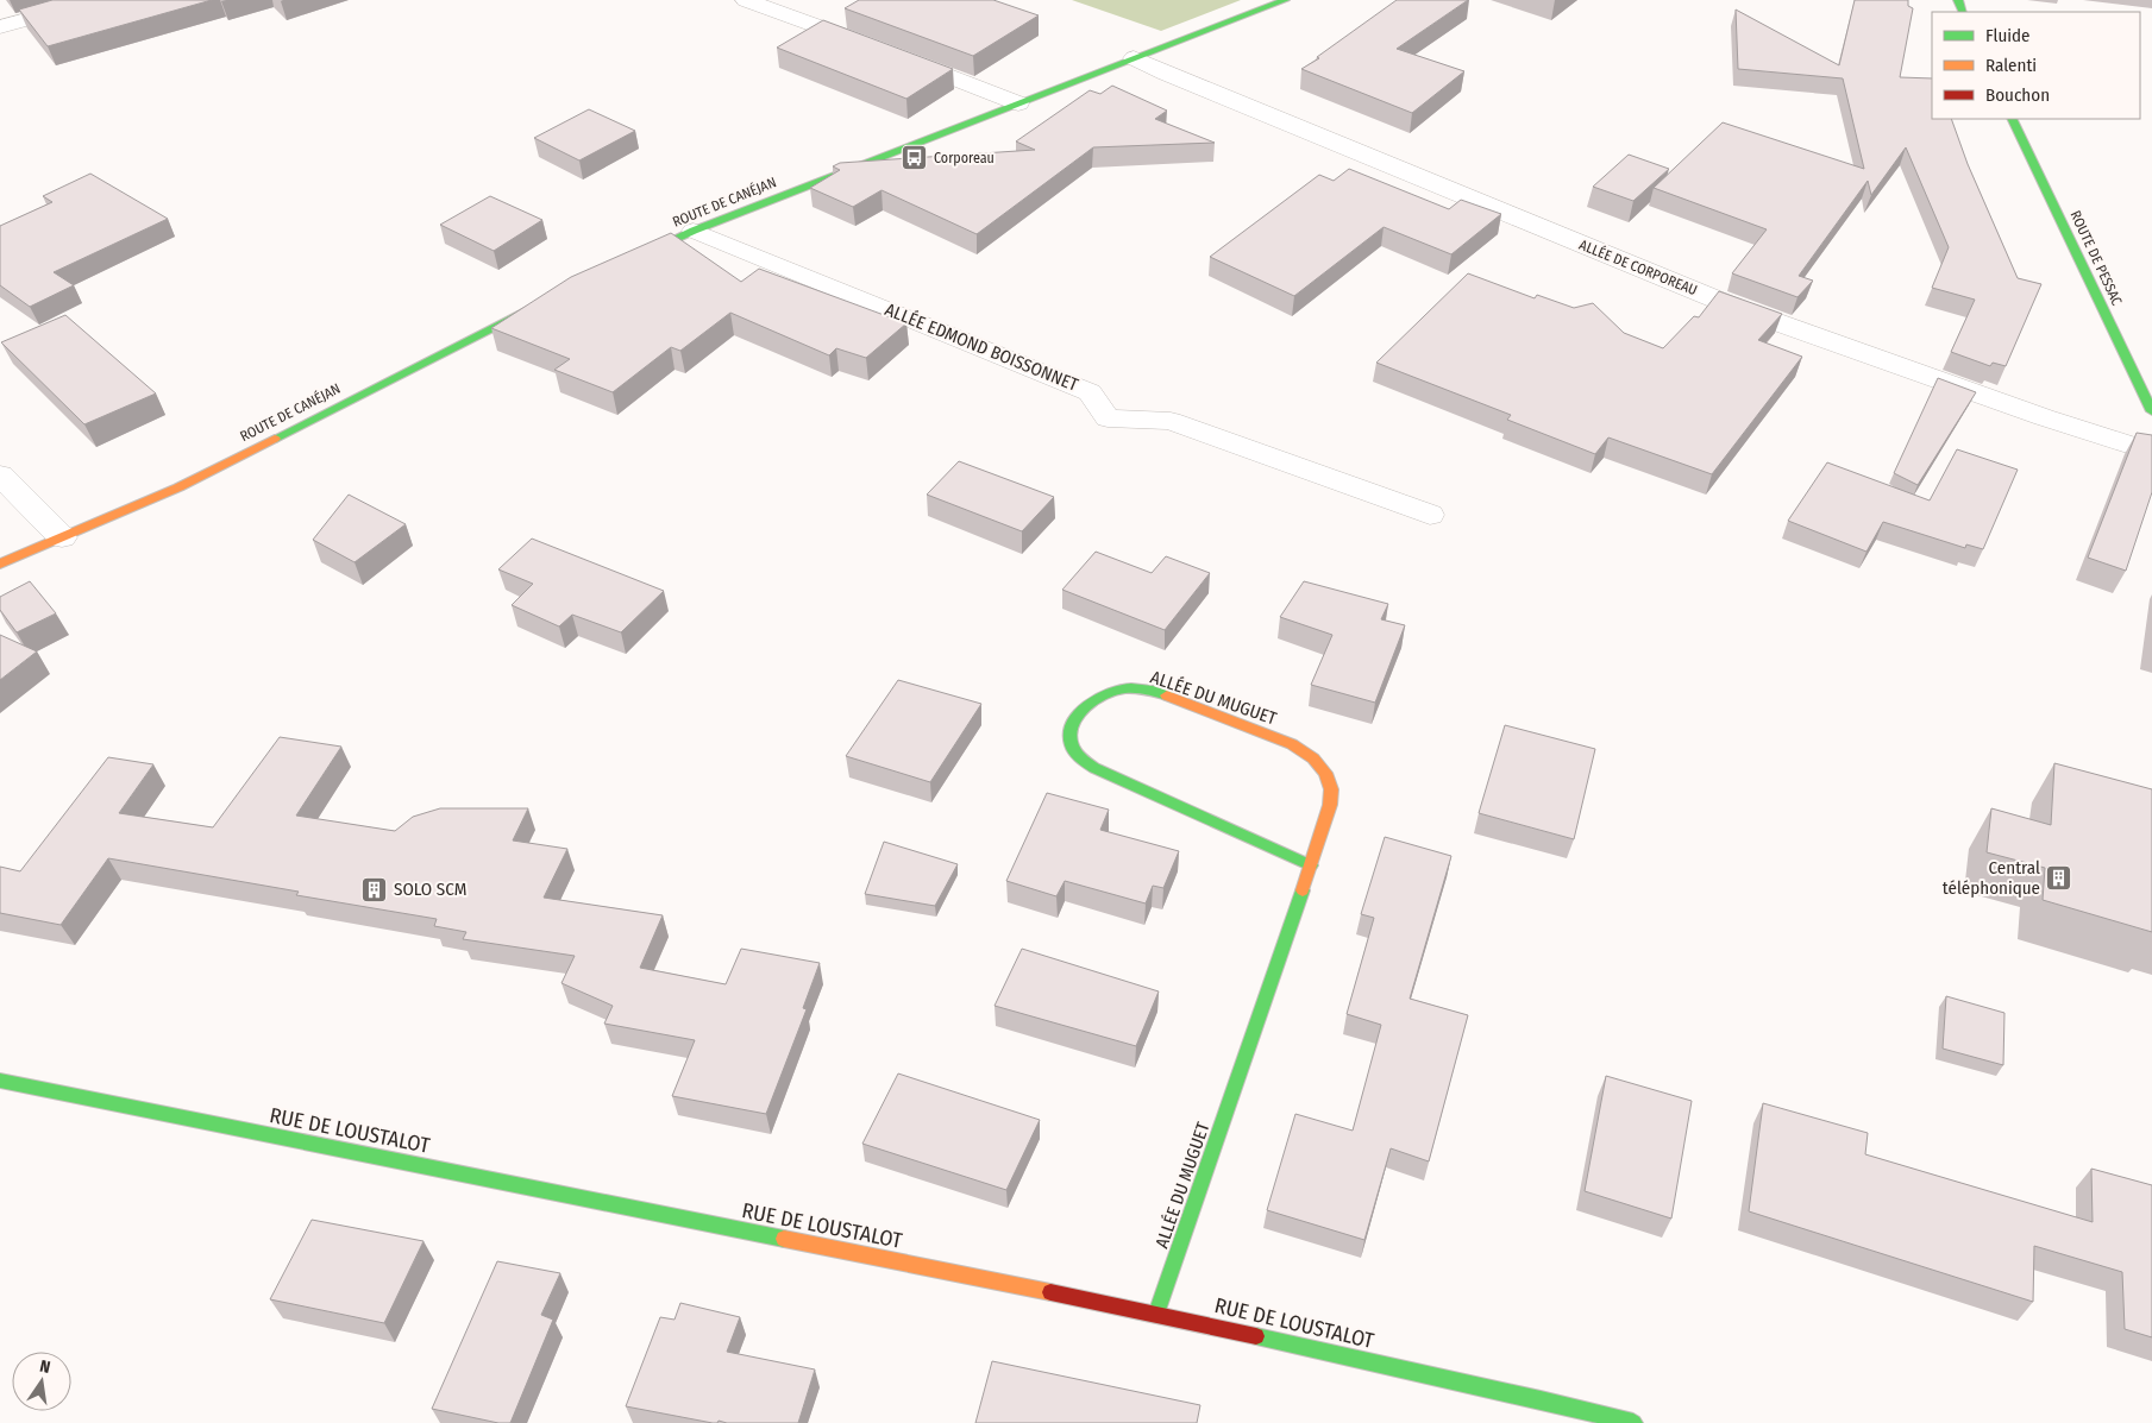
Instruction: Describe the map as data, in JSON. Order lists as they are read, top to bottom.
{
  "streets": {
    "street": [
      "ROUTE DE CANÉJAN",
      "ROUTE DE PESSAC",
      "ALLÉE DE CORPOREAU",
      "ALLÉE EDMOND BOISSONNET",
      "ALLÉE DU MUGUET",
      "RUE DE LOUSTALOT"
    ]
  },
  "crossings": [
    ["ROUTE DE CANÉJAN", "ALLÉE DE CORPOREAU"],
    ["ROUTE DE CANÉJAN", "ALLÉE EDMOND BOISSONNET"],
    ["ALLÉE DU MUGUET", "RUE DE LOUSTALOT"]
  ],
  "places": {
    "bus stop": ["Corporeau"],
    "building": ["Central téléphonique", "SOLO SCM"]
  },
  "legend": ["Fluide", "Ralenti", "Bouchon"],
  "north": "top"
}
